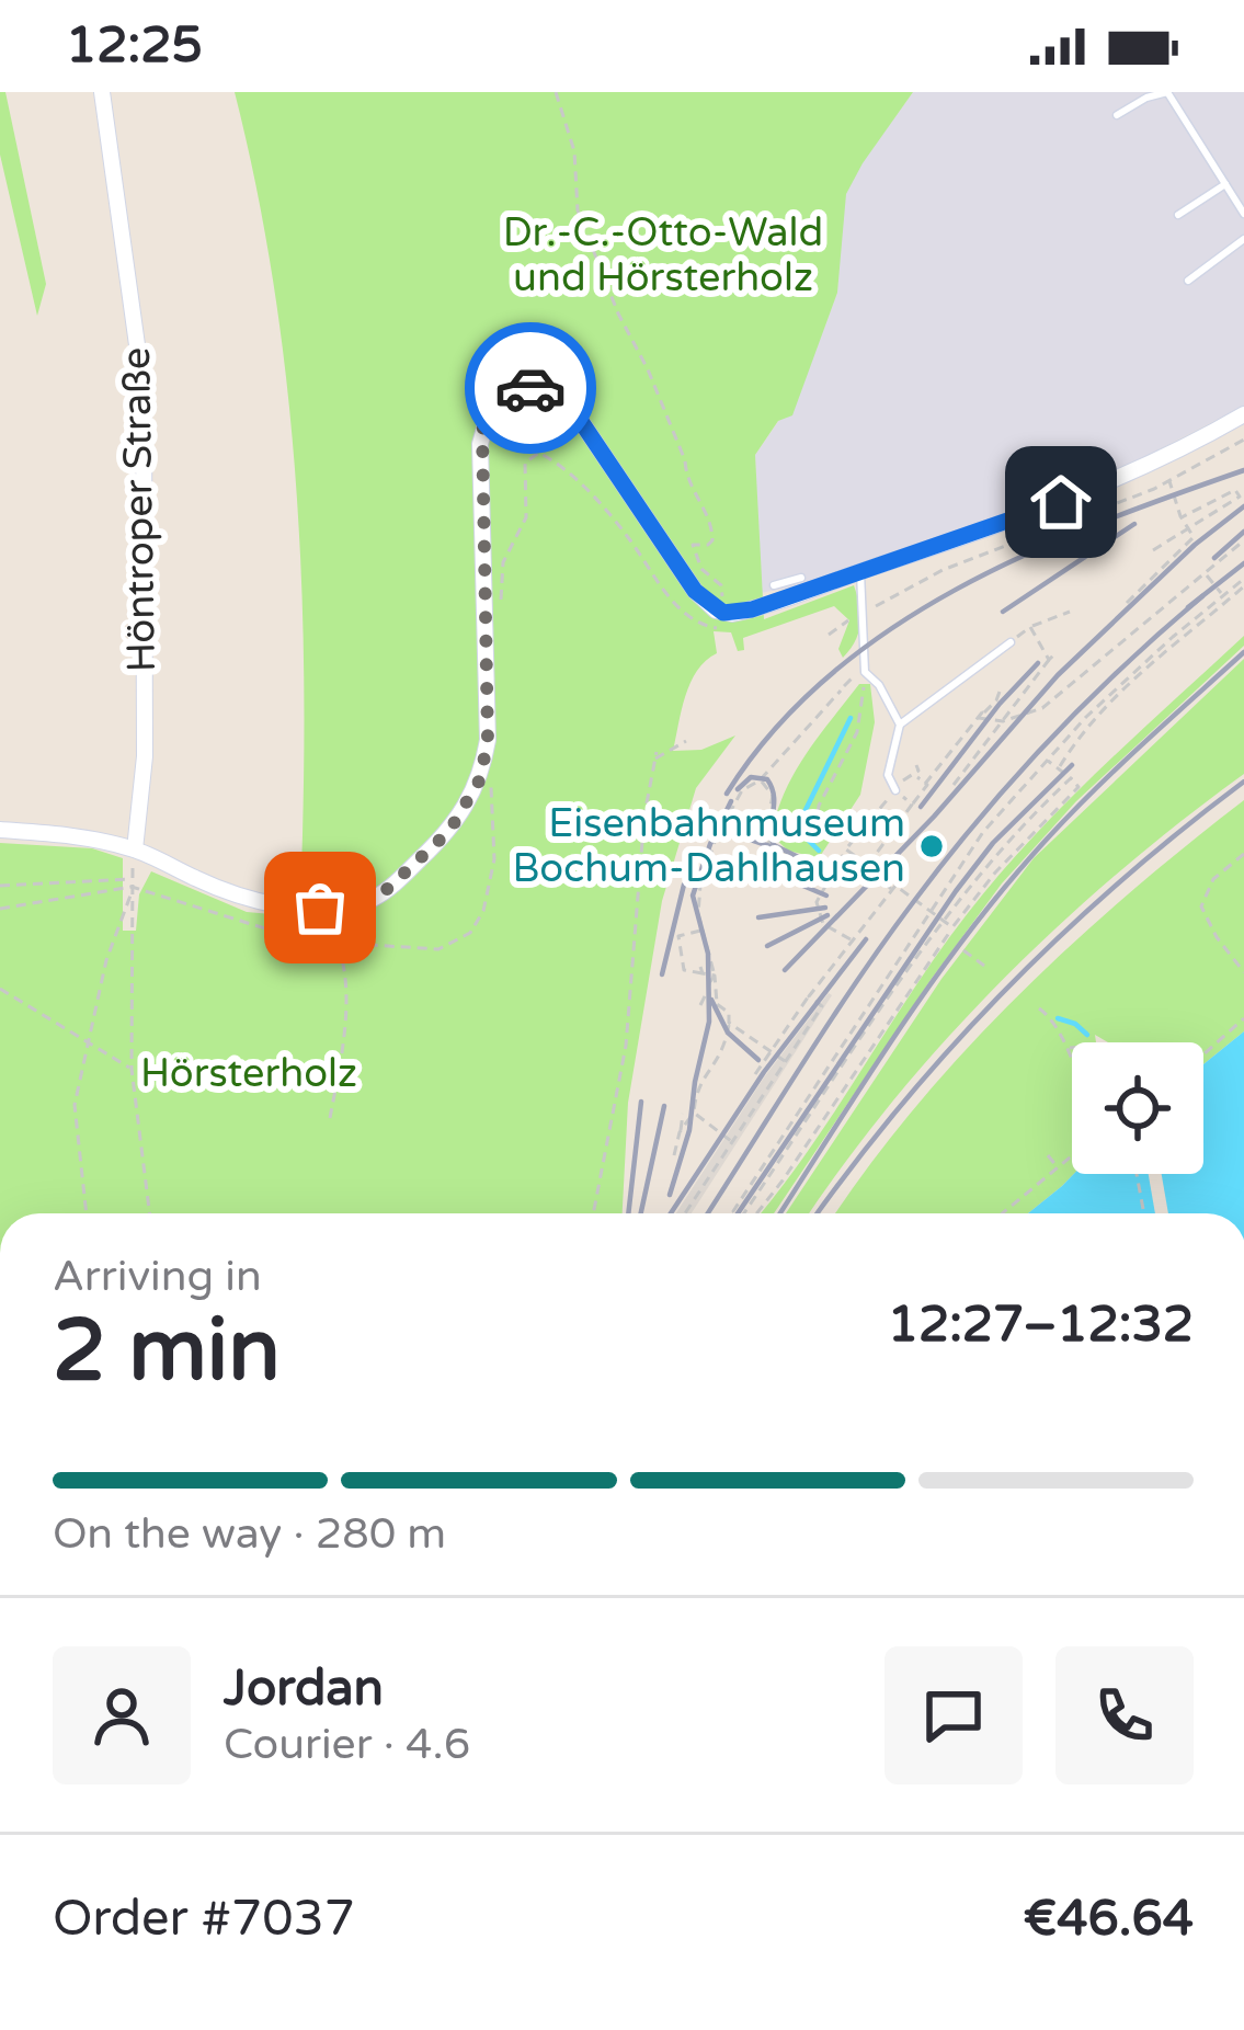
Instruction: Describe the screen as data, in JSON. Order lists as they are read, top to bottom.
{
  "streets": {
    "street": ["Höntroper Straße"]
  },
  "parks": ["Dr.-C.-Otto-Wald und Hörsterholz", "Hörsterholz"],
  "places": ["Eisenbahnmuseum Bochum-Dahlhausen"],
  "page": {
    "status": "12:25",
    "heading": ["2 min", "Arriving in", "12:27–12:32"],
    "panel": [
      "Jordan",
      "Courier · 4.6",
      "Order #7037",
      "€46.64"
    ],
    "bar": "On the way · 280 m"
  }
}
